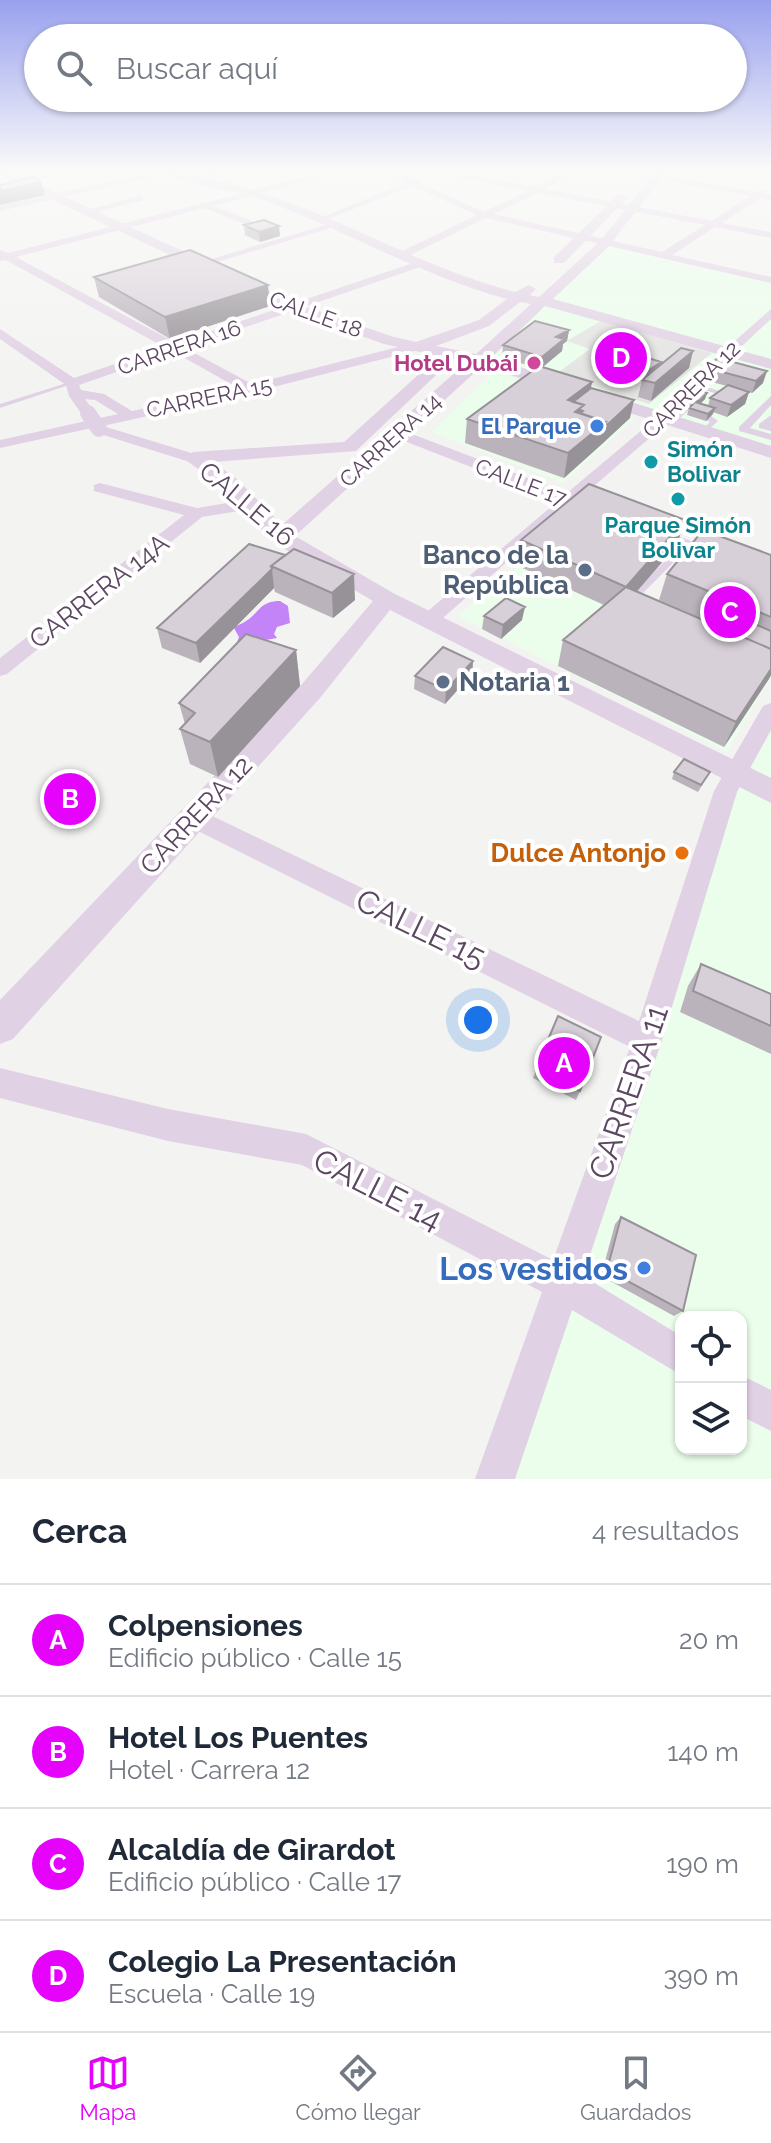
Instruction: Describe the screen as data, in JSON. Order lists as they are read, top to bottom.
{
  "streets": {
    "street": [
      "CALLE 18",
      "CARRERA 16",
      "CARRERA 12",
      "CARRERA 15",
      "CARRERA 14",
      "CALLE 17",
      "CALLE 16",
      "CARRERA 14A",
      "CALLE 15",
      "CARRERA 11",
      "CALLE 14"
    ]
  },
  "crossings": [
    ["CALLE 18", "CARRERA 16"],
    ["CALLE 18", "CARRERA 12"],
    ["CALLE 18", "CARRERA 15"],
    ["CALLE 18", "CARRERA 14"],
    ["CARRERA 16", "CALLE 16"],
    ["CARRERA 12", "CALLE 17"],
    ["CARRERA 12", "CALLE 16"],
    ["CARRERA 12", "CALLE 15"],
    ["CARRERA 14", "CALLE 17"],
    ["CARRERA 14", "CALLE 16"],
    ["CALLE 16", "CARRERA 11"],
    ["CALLE 15", "CARRERA 11"],
    ["CARRERA 11", "CALLE 14"]
  ],
  "places": [
    "Hotel Dubái",
    "El Parque",
    "Simón Bolivar",
    "Parque Simón Bolivar",
    "Banco de la República",
    "Notaria 1",
    "Dulce Antonjo",
    "Los vestidos"
  ],
  "page": {
    "search": "Buscar aquí",
    "pins": [
      "D",
      "C",
      "B",
      "A"
    ],
    "heading": ["Cerca", "4 resultados"],
    "list": [
      {
        "mark": "A",
        "name": "Colpensiones",
        "note": "Edificio público · Calle 15",
        "value": "20 m"
      },
      {
        "mark": "B",
        "name": "Hotel Los Puentes",
        "note": "Hotel · Carrera 12",
        "value": "140 m"
      },
      {
        "mark": "C",
        "name": "Alcaldía de Girardot",
        "note": "Edificio público · Calle 17",
        "value": "190 m"
      },
      {
        "mark": "D",
        "name": "Colegio La Presentación",
        "note": "Escuela · Calle 19",
        "value": "390 m"
      }
    ],
    "nav": ["Mapa", "Cómo llegar", "Guardados"]
  }
}
